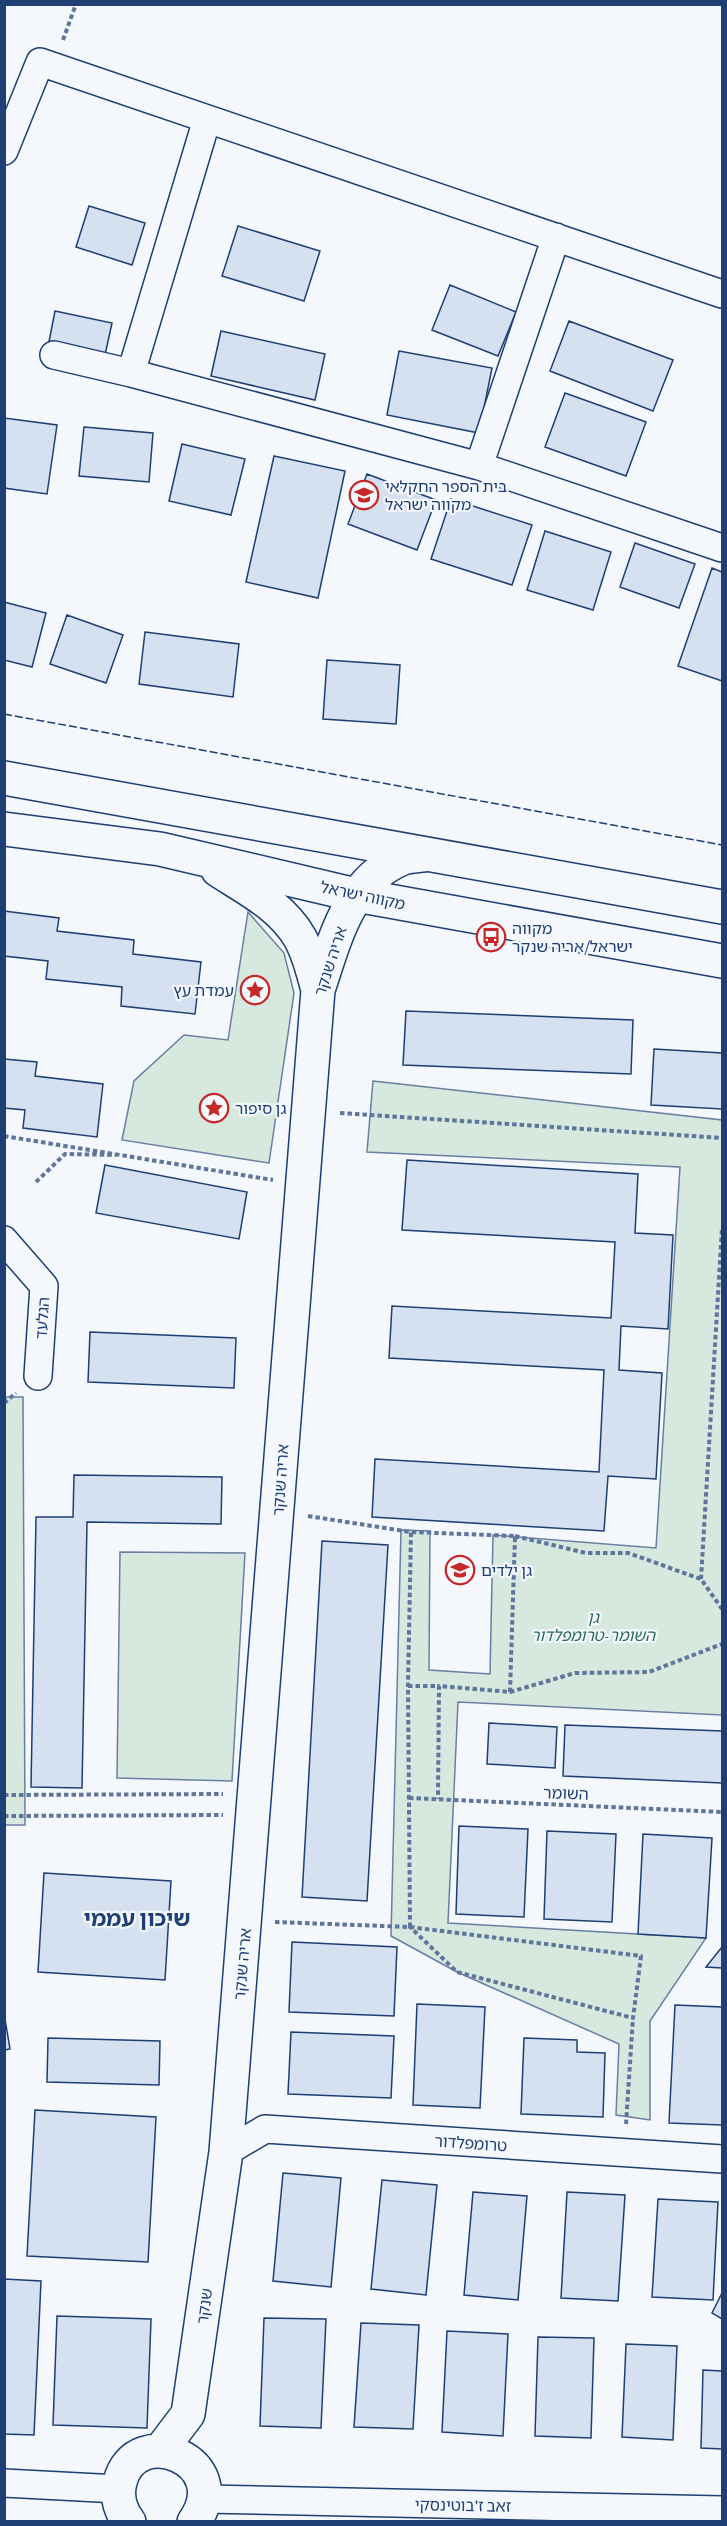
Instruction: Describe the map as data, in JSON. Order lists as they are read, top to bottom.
{
  "streets": {
    "street": [
      "מקווה ישראל",
      "אריה שנקר",
      "הגלעד",
      "טרומפלדור",
      "שנקר",
      "זאב ז'בוטינסקי"
    ],
    "path": ["השומר"]
  },
  "crossings": [
    ["מקווה ישראל", "אריה שנקר"],
    ["אריה שנקר", "טרומפלדור"],
    ["אריה שנקר", "שנקר"],
    ["טרומפלדור", "שנקר"]
  ],
  "districts": ["שיכון עממי"],
  "parks": ["גן השומר-טרומפלדור"],
  "places": {
    "school or university": ["בית הספר החקלאי מקווה ישראל", "גן ילדים"],
    "bus stop": ["מקווה ישראל/אריה שנקר"],
    "place": ["עמדת עץ", "גן סיפור"]
  }
}
